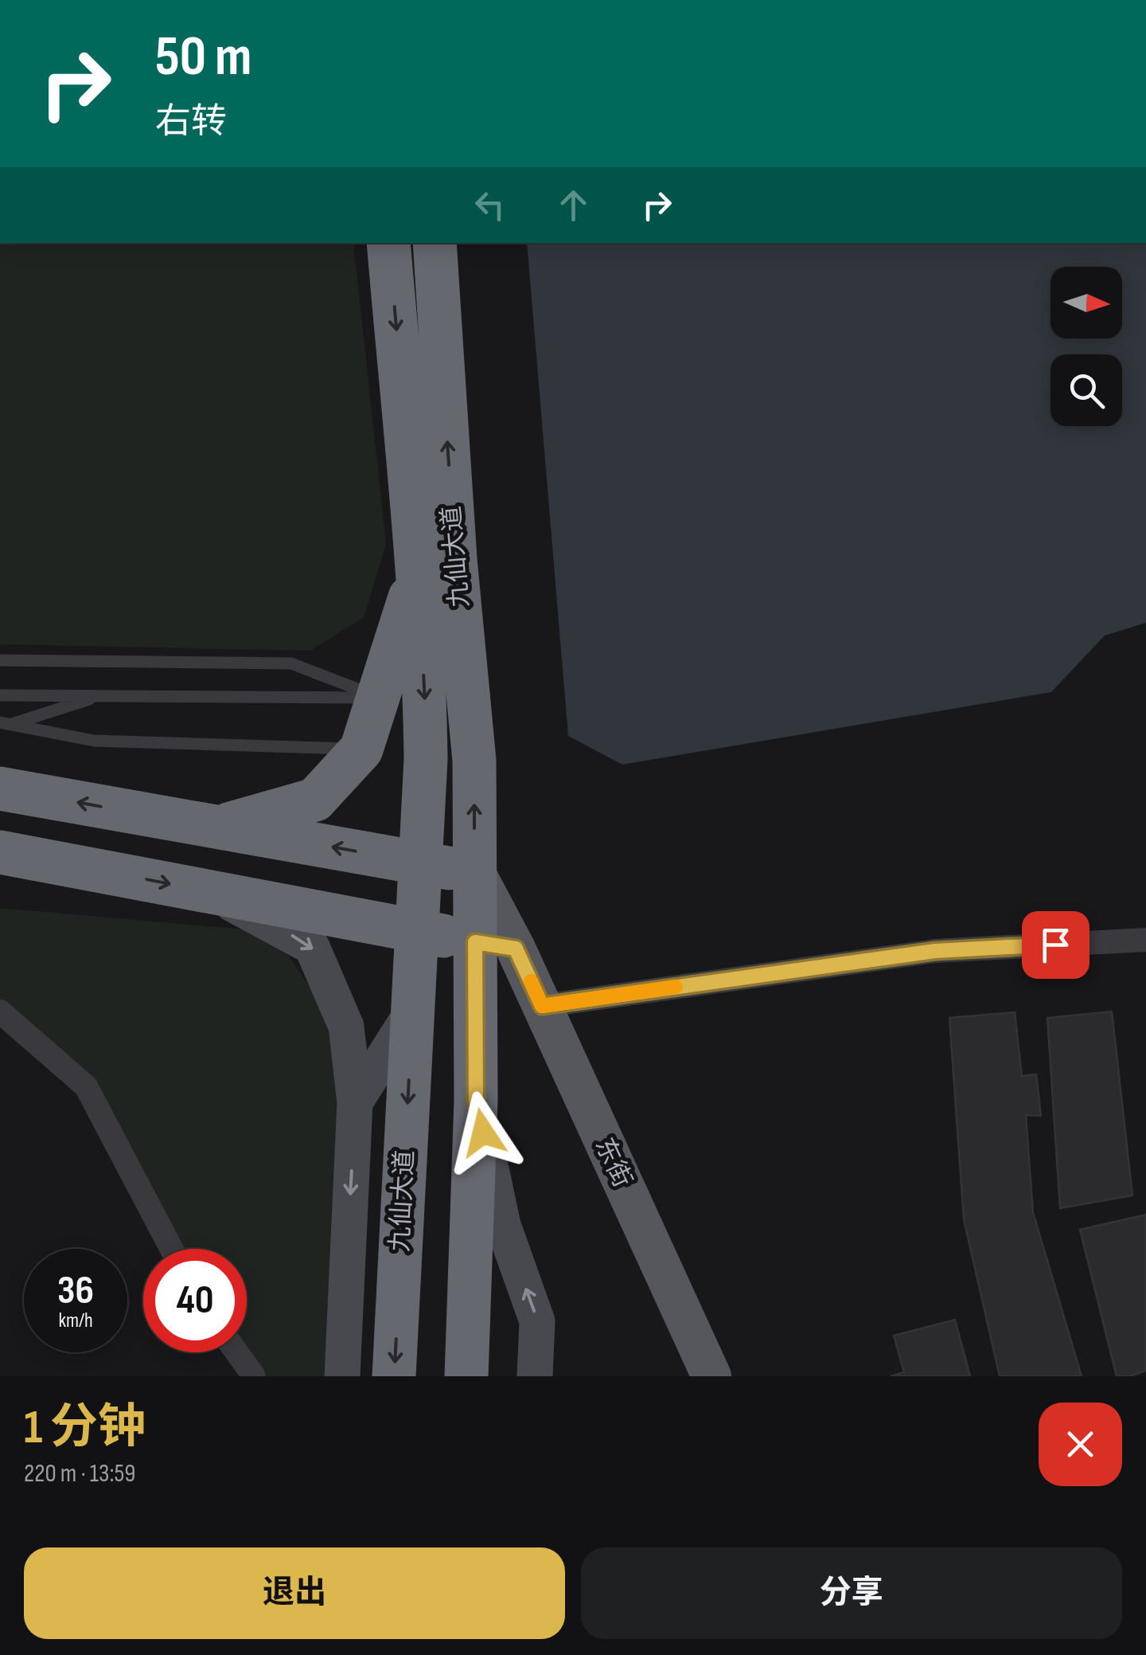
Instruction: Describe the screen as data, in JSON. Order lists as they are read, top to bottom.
{
  "streets": {
    "highway": ["九仙大道"],
    "main road": ["东街"]
  },
  "crossings": [
    ["九仙大道", "东街"]
  ],
  "north": "right",
  "page": {
    "turn": ["50 m", "右转"],
    "speed": "36 km/h",
    "limit": "40",
    "heading": ["1 分钟", "220 m · 13:59"],
    "buttons": ["退出", "分享"]
  }
}
